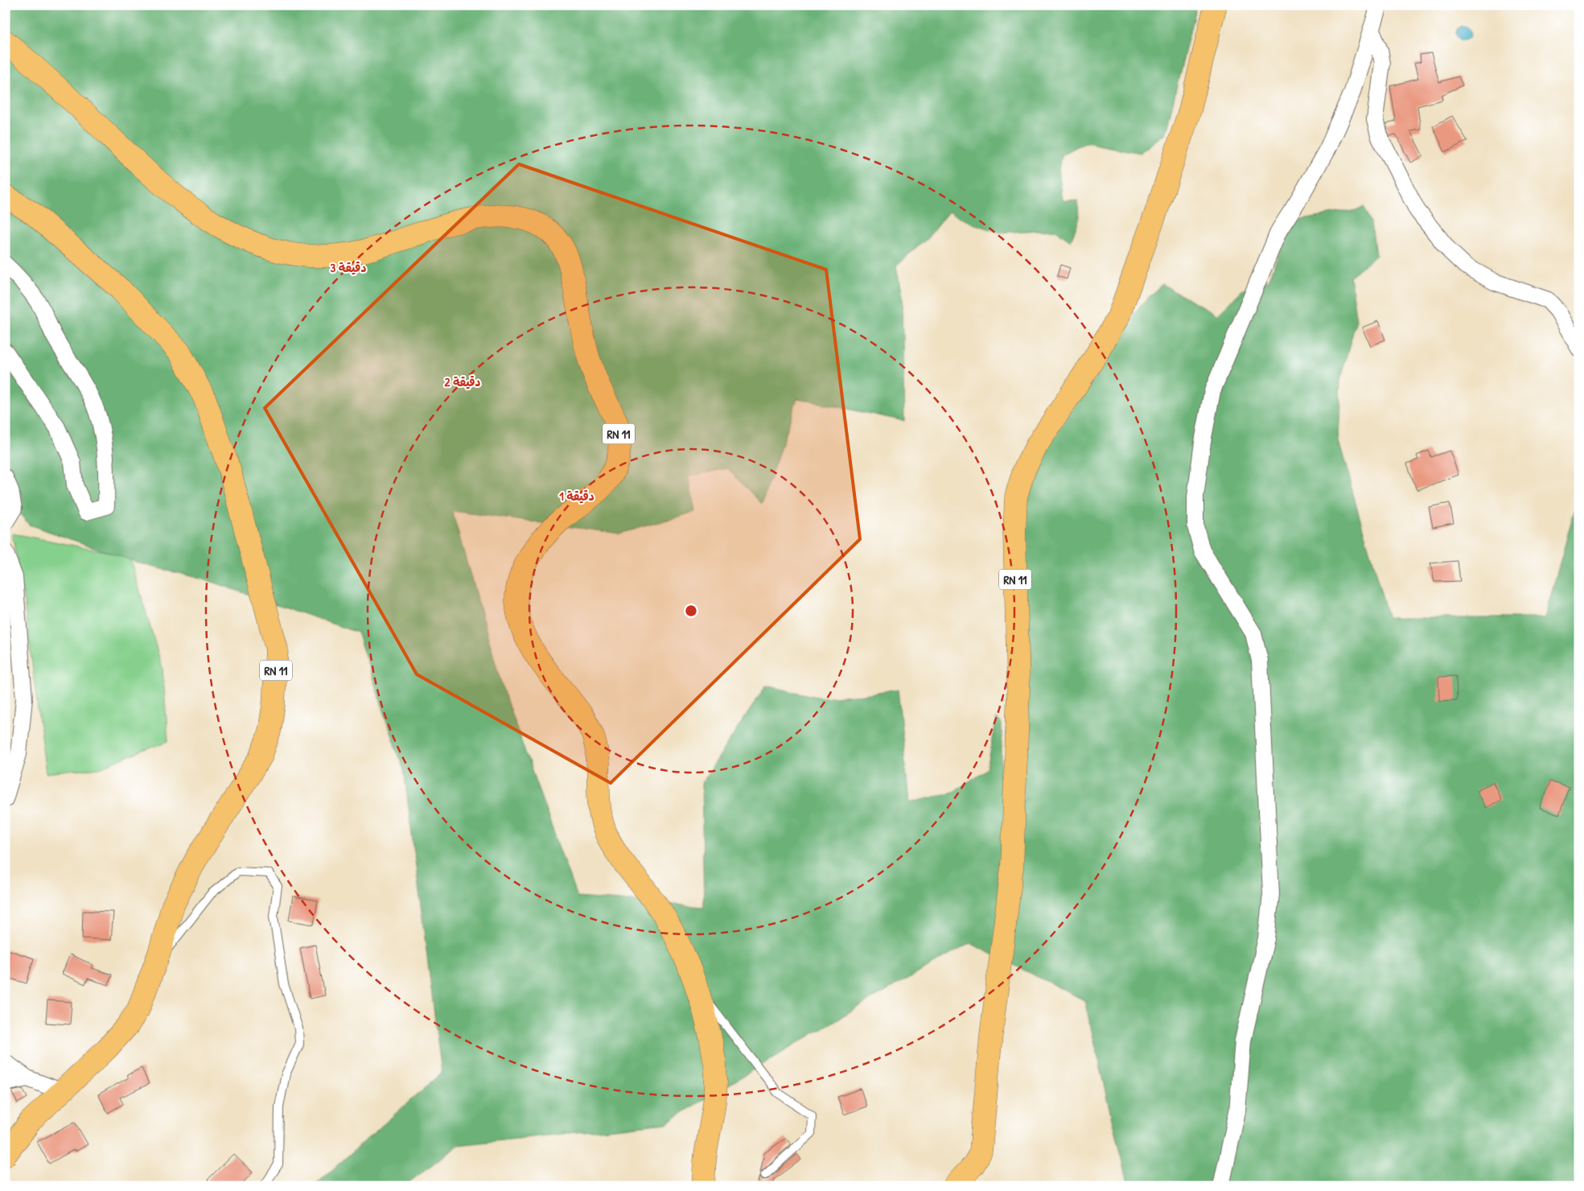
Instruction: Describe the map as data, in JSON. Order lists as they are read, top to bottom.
{
  "streets": {
    "main road": ["RN 11"]
  },
  "rings": ["3 دقيقة", "2 دقيقة", "1 دقيقة"]
}
